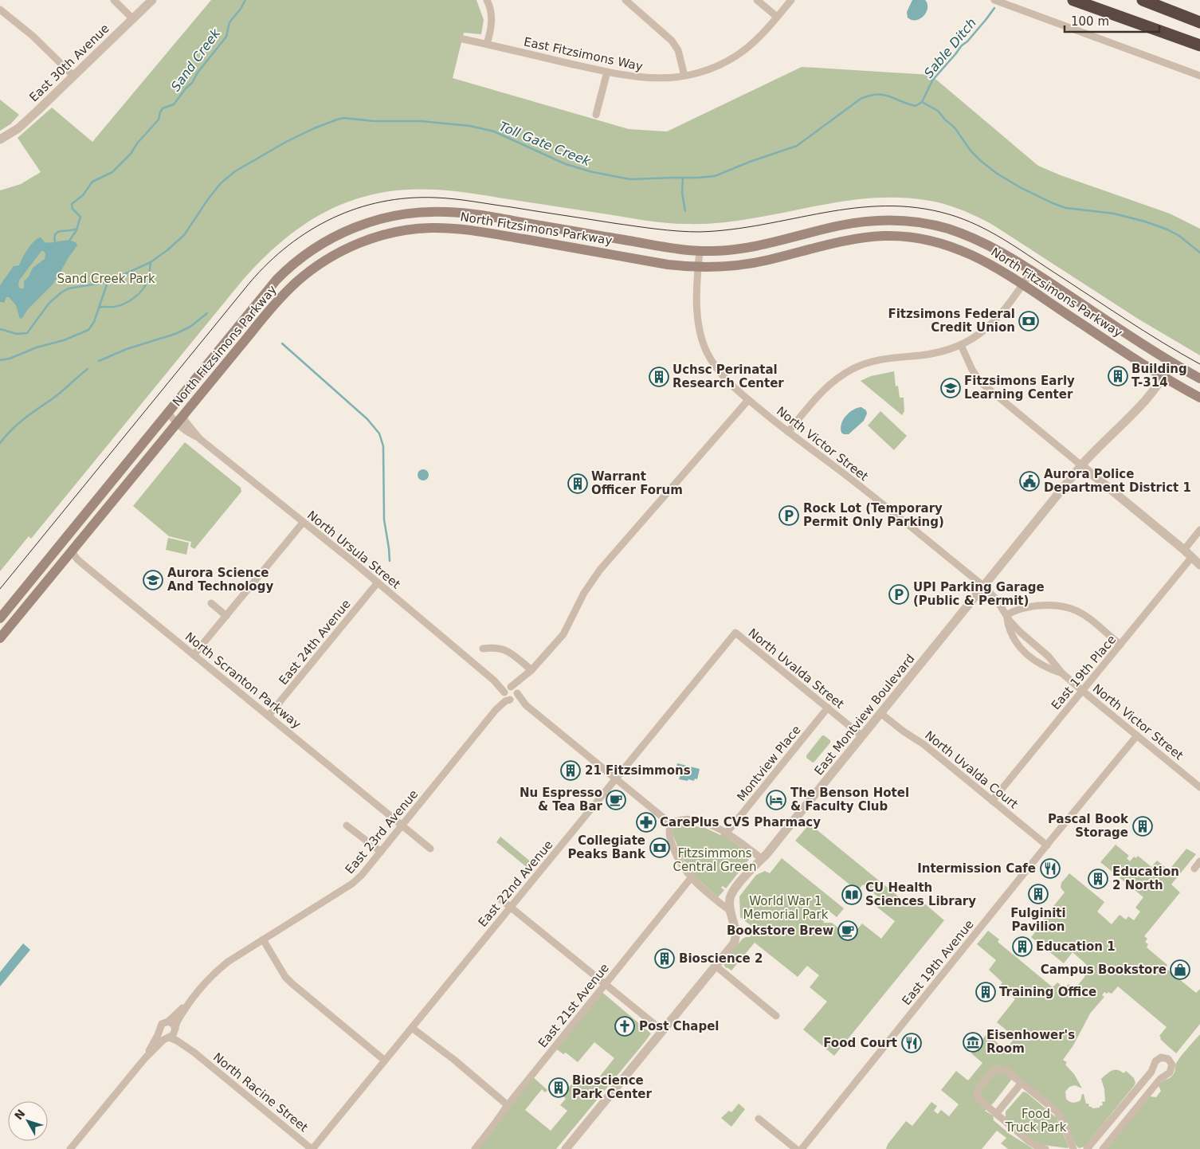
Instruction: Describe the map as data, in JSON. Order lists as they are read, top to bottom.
{
  "streets": {
    "main road": ["North Fitzsimons Parkway"],
    "street": [
      "East Fitzsimons Way",
      "East 30th Avenue",
      "North Victor Street",
      "North Ursula Street",
      "East 24th Avenue",
      "North Uvalda Street",
      "East 19th Place",
      "North Scranton Parkway",
      "East Montview Boulevard",
      "Montview Place",
      "North Uvalda Court",
      "East 23rd Avenue",
      "East 22nd Avenue",
      "East 19th Avenue",
      "East 21st Avenue",
      "North Racine Street"
    ]
  },
  "crossings": [
    ["North Fitzsimons Parkway", "North Victor Street"],
    ["North Fitzsimons Parkway", "North Ursula Street"],
    ["North Fitzsimons Parkway", "North Scranton Parkway"],
    ["North Fitzsimons Parkway", "East Montview Boulevard"],
    ["North Victor Street", "East 19th Place"],
    ["North Victor Street", "East Montview Boulevard"],
    ["North Victor Street", "East 23rd Avenue"],
    ["North Victor Street", "East 19th Avenue"],
    ["North Ursula Street", "East 24th Avenue"],
    ["North Ursula Street", "East 23rd Avenue"],
    ["East 24th Avenue", "North Scranton Parkway"],
    ["North Uvalda Street", "East Montview Boulevard"],
    ["North Uvalda Street", "Montview Place"],
    ["North Uvalda Street", "East 22nd Avenue"],
    ["East 19th Place", "North Uvalda Court"],
    ["North Scranton Parkway", "East 23rd Avenue"],
    ["East Montview Boulevard", "North Uvalda Court"],
    ["North Uvalda Court", "East 19th Avenue"],
    ["East 23rd Avenue", "North Racine Street"],
    ["East 22nd Avenue", "North Racine Street"]
  ],
  "water": ["Sable Ditch", "Sand Creek", "Toll Gate Creek"],
  "parks": [
    "Sand Creek Park",
    "Fitzsimmons Central Green",
    "World War 1 Memorial Park",
    "Food Truck Park"
  ],
  "places": {
    "bank": ["Fitzsimons Federal Credit Union", "Collegiate Peaks Bank"],
    "building": [
      "Building T-314",
      "Uchsc Perinatal Research Center",
      "Warrant Officer Forum",
      "21 Fitzsimmons",
      "Pascal Book Storage",
      "Education 2 North",
      "Fulginiti Pavilion",
      "Education 1",
      "Bioscience 2",
      "Training Office",
      "Bioscience Park Center"
    ],
    "school or university": ["Fitzsimons Early Learning Center", "Aurora Science And Technology"],
    "public building": ["Aurora Police Department District 1"],
    "parking": ["Rock Lot (Temporary Permit Only Parking)", "UPI Parking Garage (Public & Permit)"],
    "cafe": ["Nu Espresso & Tea Bar", "Bookstore Brew"],
    "hotel": ["The Benson Hotel & Faculty Club"],
    "pharmacy": ["CarePlus CVS Pharmacy"],
    "restaurant": ["Intermission Cafe", "Food Court"],
    "library": ["CU Health Sciences Library"],
    "shop": ["Campus Bookstore"],
    "church": ["Post Chapel"],
    "museum": ["Eisenhower's Room"]
  },
  "scale_bar": "100 m",
  "north": "top left"
}
